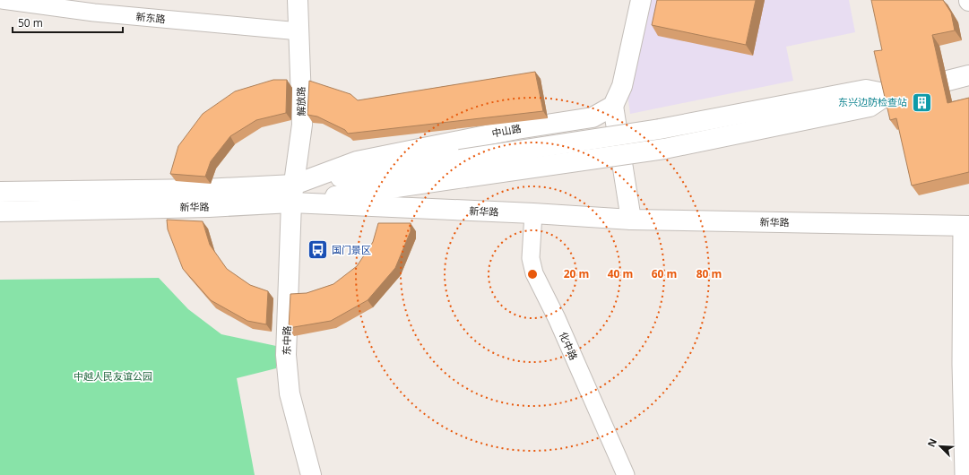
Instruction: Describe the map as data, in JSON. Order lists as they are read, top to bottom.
{
  "streets": {
    "street": [
      "新东路",
      "解放路",
      "中山路",
      "新华路",
      "东中路",
      "化中路"
    ]
  },
  "crossings": [
    ["新东路", "解放路"],
    ["解放路", "中山路"],
    ["解放路", "新华路"],
    ["解放路", "东中路"],
    ["中山路", "新华路"],
    ["中山路", "东中路"],
    ["新华路", "东中路"],
    ["新华路", "化中路"]
  ],
  "parks": ["中越人民友谊公园"],
  "places": {
    "building": ["东兴边防检查站"],
    "bus stop": ["国门景区"]
  },
  "scale_bar": "50 m",
  "north": "top left",
  "rings": [
    "20 m",
    "40 m",
    "60 m",
    "80 m"
  ]
}
